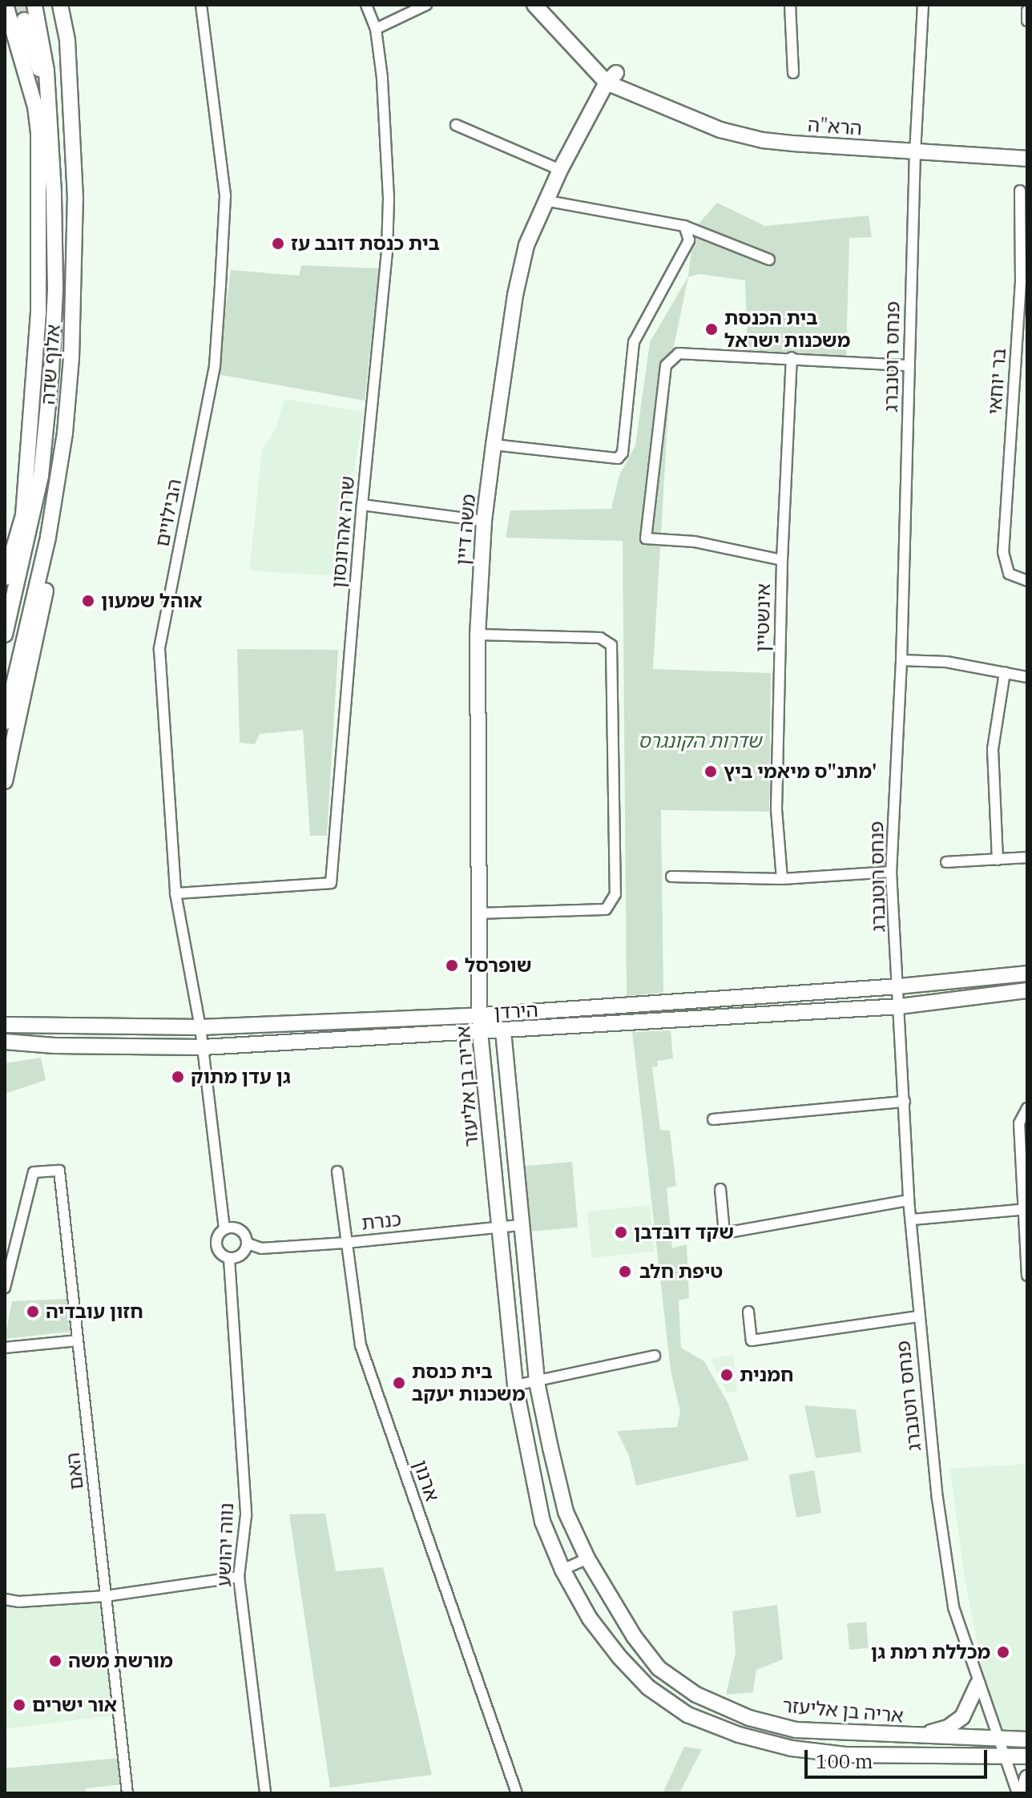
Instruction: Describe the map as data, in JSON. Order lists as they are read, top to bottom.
{
  "streets": {
    "street": [
      "הרא\"ה",
      "פנחס רוטנברג",
      "אלוף שדה",
      "בר יוחאי",
      "הבילויים",
      "משה דיין",
      "שרה אהרונסון",
      "אינשטיין",
      "הירדן",
      "אריה בן אליעזר",
      "כנרת",
      "האם",
      "ארנון",
      "נווה יהושע"
    ]
  },
  "crossings": [
    ["הרא\"ה", "פנחס רוטנברג"],
    ["הרא\"ה", "משה דיין"],
    ["פנחס רוטנברג", "הירדן"],
    ["פנחס רוטנברג", "אריה בן אליעזר"],
    ["הבילויים", "שרה אהרונסון"],
    ["הבילויים", "הירדן"],
    ["משה דיין", "הירדן"],
    ["משה דיין", "אריה בן אליעזר"],
    ["הירדן", "אריה בן אליעזר"],
    ["אריה בן אליעזר", "כנרת"],
    ["כנרת", "ארנון"],
    ["כנרת", "נווה יהושע"]
  ],
  "parks": ["שדרות הקונגרס"],
  "places": [
    "בית כנסת דובב עז",
    "בית הכנסת משכנות ישראל",
    "אוהל שמעון",
    "מתנ\"ס מיאמי ביץ'",
    "שופרסל",
    "גן עדן מתוק",
    "שקד דובדבן",
    "טיפת חלב",
    "חזון עובדיה",
    "חמנית",
    "בית כנסת משכנות יעקב",
    "מכללת רמת גן",
    "מורשת משה",
    "אור ישרים"
  ],
  "scale_bar": "100 m"
}
